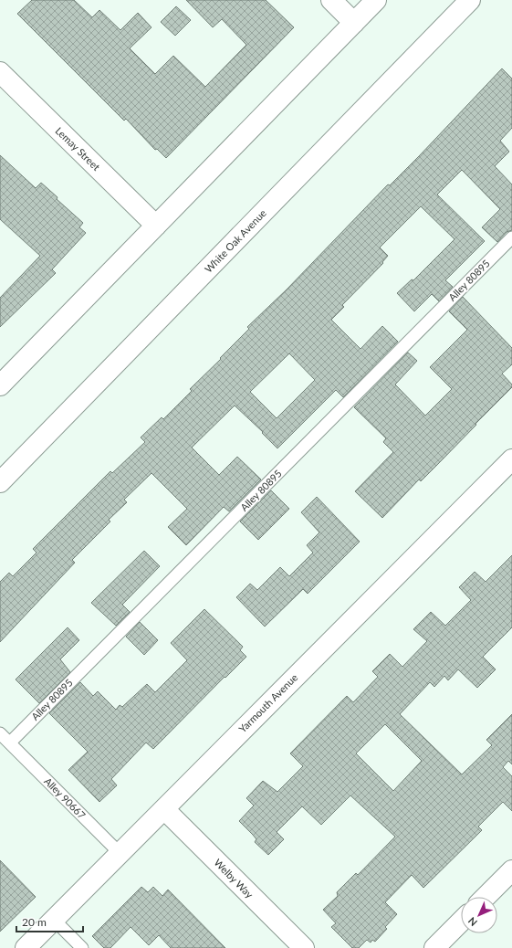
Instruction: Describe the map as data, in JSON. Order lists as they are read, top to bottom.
{
  "streets": {
    "street": [
      "Lemay Street",
      "White Oak Avenue",
      "Yarmouth Avenue",
      "Welby Way"
    ],
    "lane": ["Alley 80895", "Alley 90667"]
  },
  "crossings": [
    ["Alley 80895", "Alley 90667"],
    ["Yarmouth Avenue", "Alley 90667"],
    ["Yarmouth Avenue", "Welby Way"]
  ],
  "scale_bar": "20 m",
  "north": "bottom left"
}
